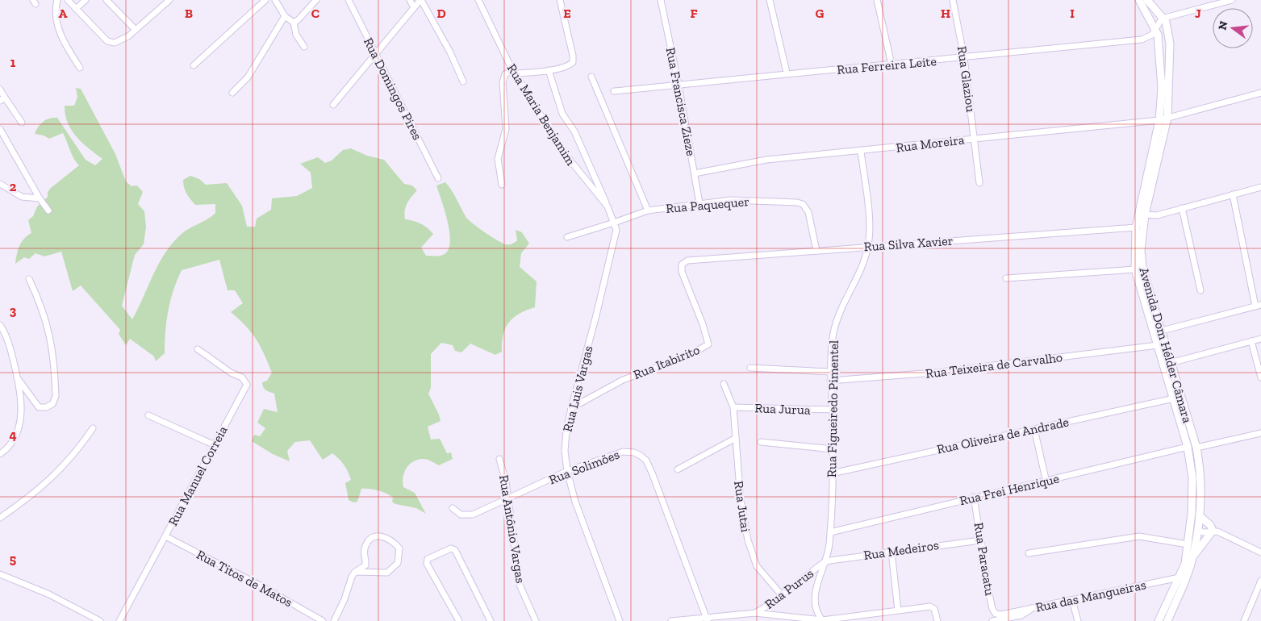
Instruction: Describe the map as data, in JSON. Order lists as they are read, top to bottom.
{
  "streets": {
    "main road": ["Avenida Dom Hélder Câmara"],
    "street": [
      "Rua Ferreira Leite",
      "Rua Glaziou",
      "Rua Domingos Pires",
      "Rua Francisca Zieze",
      "Rua Maria Benjamim",
      "Rua Moreira",
      "Rua Paquequer",
      "Rua Silva Xavier",
      "Rua Itabirito",
      "Rua Teixeira de Carvalho",
      "Rua Luis Vargas",
      "Rua Jurua",
      "Rua Figueiredo Pimentel",
      "Rua Oliveira de Andrade",
      "Rua Solimões",
      "Rua Manuel Correia",
      "Rua Frei Henrique",
      "Rua Jutai",
      "Rua Antônio Vargas",
      "Rua Medeiros",
      "Rua Paracatu",
      "Rua Titos de Matos",
      "Rua Purus",
      "Rua das Mangueiras"
    ]
  },
  "crossings": [
    ["Rua Ferreira Leite", "Rua Glaziou"],
    ["Rua Ferreira Leite", "Rua Francisca Zieze"],
    ["Rua Ferreira Leite", "Avenida Dom Hélder Câmara"],
    ["Rua Glaziou", "Rua Moreira"],
    ["Rua Francisca Zieze", "Rua Moreira"],
    ["Rua Francisca Zieze", "Rua Paquequer"],
    ["Rua Maria Benjamim", "Rua Paquequer"],
    ["Rua Maria Benjamim", "Rua Luis Vargas"],
    ["Rua Moreira", "Avenida Dom Hélder Câmara"],
    ["Rua Moreira", "Rua Figueiredo Pimentel"],
    ["Rua Paquequer", "Rua Silva Xavier"],
    ["Rua Paquequer", "Rua Luis Vargas"],
    ["Rua Silva Xavier", "Avenida Dom Hélder Câmara"],
    ["Rua Silva Xavier", "Rua Itabirito"],
    ["Rua Silva Xavier", "Rua Figueiredo Pimentel"],
    ["Avenida Dom Hélder Câmara", "Rua Teixeira de Carvalho"],
    ["Avenida Dom Hélder Câmara", "Rua Oliveira de Andrade"],
    ["Avenida Dom Hélder Câmara", "Rua Frei Henrique"],
    ["Avenida Dom Hélder Câmara", "Rua das Mangueiras"],
    ["Rua Itabirito", "Rua Luis Vargas"],
    ["Rua Teixeira de Carvalho", "Rua Figueiredo Pimentel"],
    ["Rua Luis Vargas", "Rua Solimões"],
    ["Rua Jurua", "Rua Figueiredo Pimentel"],
    ["Rua Jurua", "Rua Jutai"],
    ["Rua Figueiredo Pimentel", "Rua Oliveira de Andrade"],
    ["Rua Figueiredo Pimentel", "Rua Frei Henrique"],
    ["Rua Figueiredo Pimentel", "Rua Medeiros"],
    ["Rua Figueiredo Pimentel", "Rua Purus"],
    ["Rua Solimões", "Rua Antônio Vargas"],
    ["Rua Manuel Correia", "Rua Titos de Matos"],
    ["Rua Frei Henrique", "Rua Paracatu"],
    ["Rua Jutai", "Rua Purus"],
    ["Rua Medeiros", "Rua Paracatu"],
    ["Rua Medeiros", "Rua Purus"],
    ["Rua Paracatu", "Rua das Mangueiras"]
  ],
  "north": "left",
  "grid": {
    "columns": [
      "A",
      "B",
      "C",
      "D",
      "E",
      "F",
      "G",
      "H",
      "I",
      "J"
    ],
    "rows": [
      "1",
      "2",
      "3",
      "4",
      "5"
    ]
  }
}
